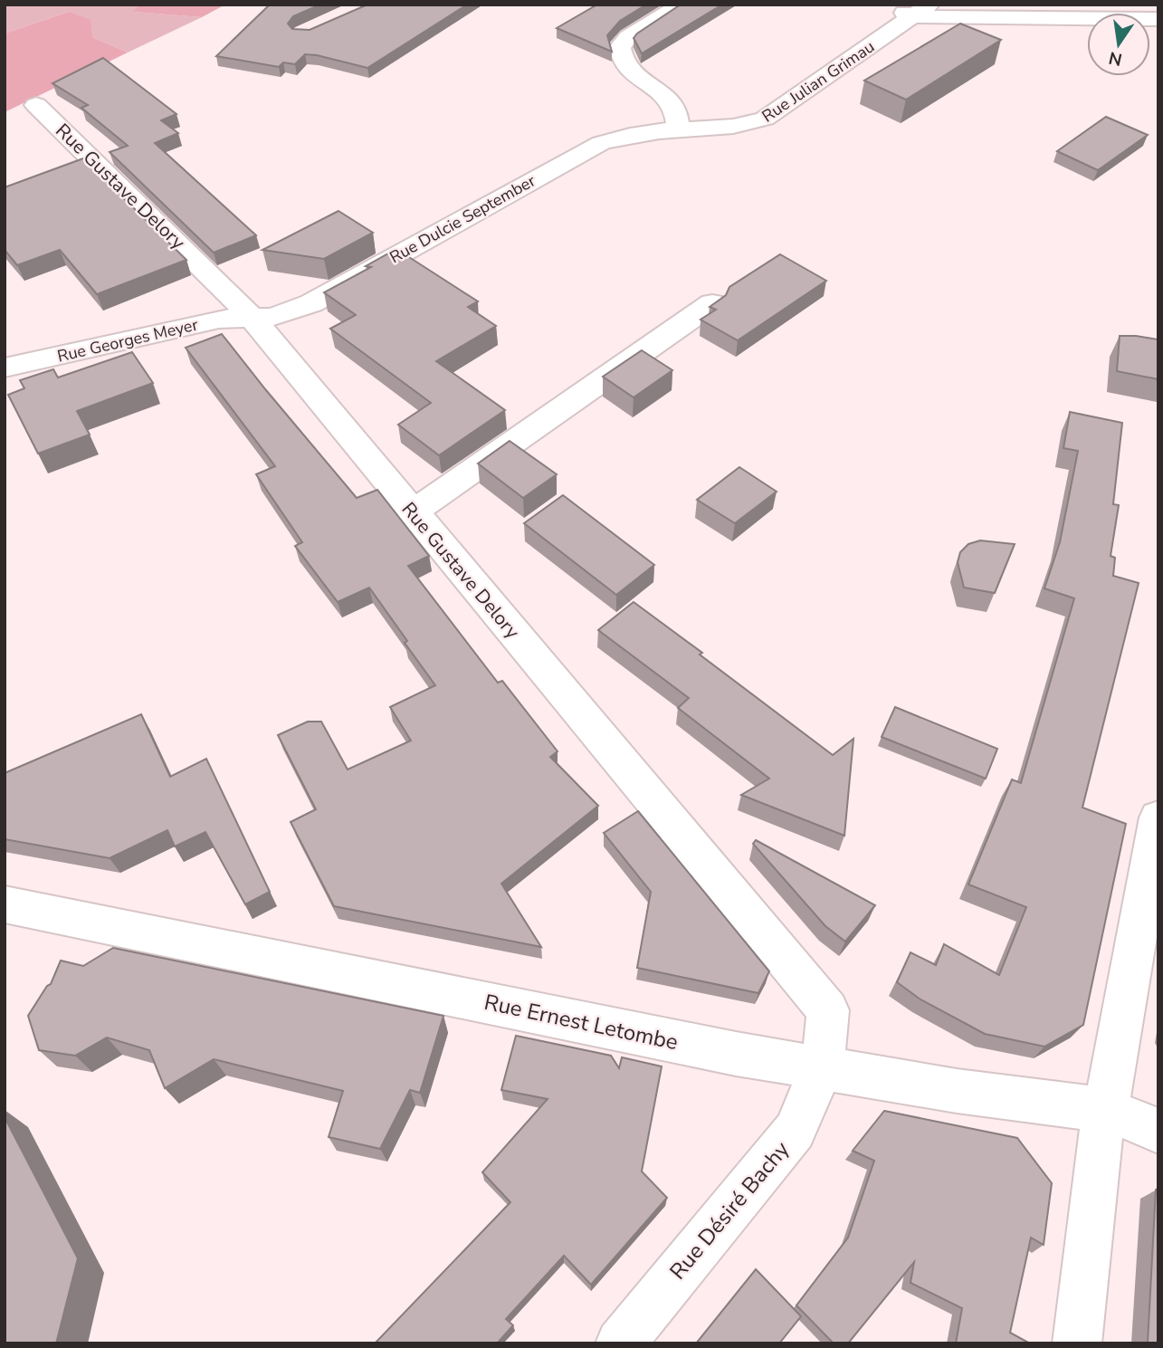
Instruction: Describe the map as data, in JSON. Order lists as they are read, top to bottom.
{
  "streets": {
    "street": [
      "Rue Julian Grimau",
      "Rue Gustave Delory",
      "Rue Dulcie September",
      "Rue Georges Meyer",
      "Rue Ernest Letombe",
      "Rue Désiré Bachy"
    ]
  },
  "crossings": [
    ["Rue Julian Grimau", "Rue Dulcie September"],
    ["Rue Gustave Delory", "Rue Dulcie September"],
    ["Rue Gustave Delory", "Rue Georges Meyer"],
    ["Rue Gustave Delory", "Rue Ernest Letombe"],
    ["Rue Gustave Delory", "Rue Désiré Bachy"],
    ["Rue Dulcie September", "Rue Georges Meyer"],
    ["Rue Ernest Letombe", "Rue Désiré Bachy"]
  ],
  "north": "bottom"
}
